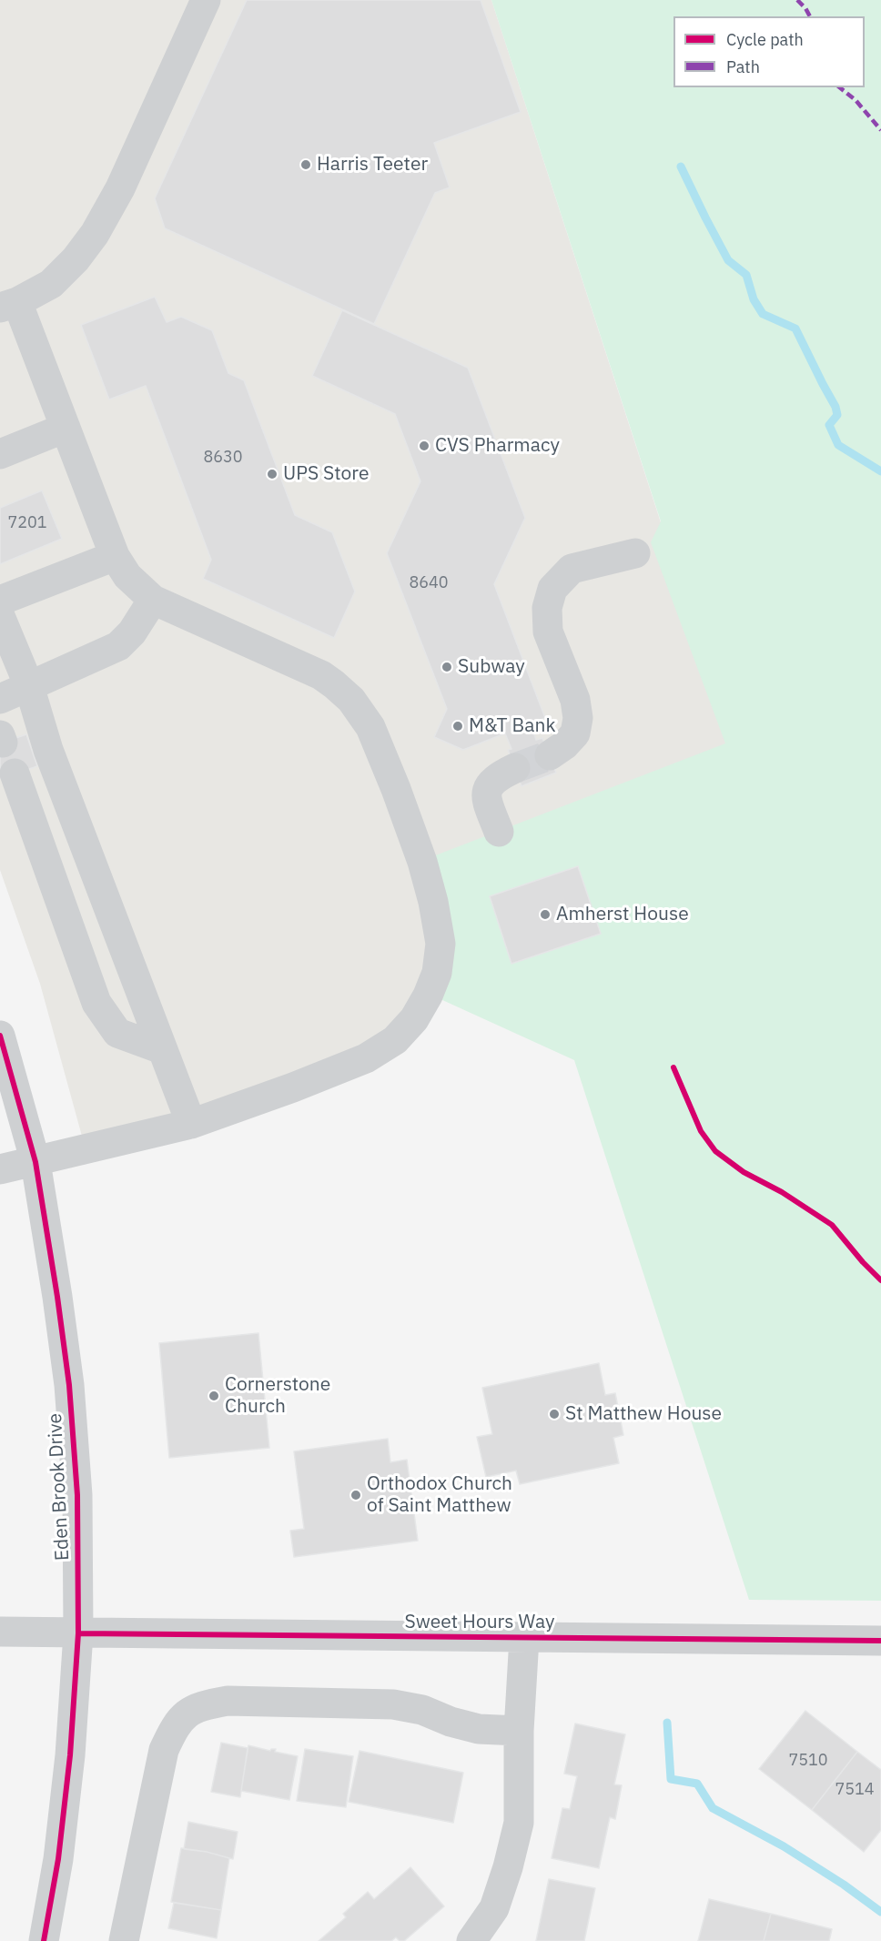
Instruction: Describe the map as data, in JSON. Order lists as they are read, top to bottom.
{
  "streets": {
    "street": ["Eden Brook Drive", "Sweet Hours Way"]
  },
  "crossings": [
    ["Eden Brook Drive", "Sweet Hours Way"]
  ],
  "places": [
    "Harris Teeter",
    "CVS Pharmacy",
    "UPS Store",
    "Subway",
    "M&T Bank",
    "Amherst House",
    "Cornerstone Church",
    "St Matthew House",
    "Orthodox Church of Saint Matthew"
  ],
  "house_numbers": [
    "8630",
    "7201",
    "8640",
    "7510",
    "7514"
  ],
  "legend": ["Cycle path", "Path"]
}
